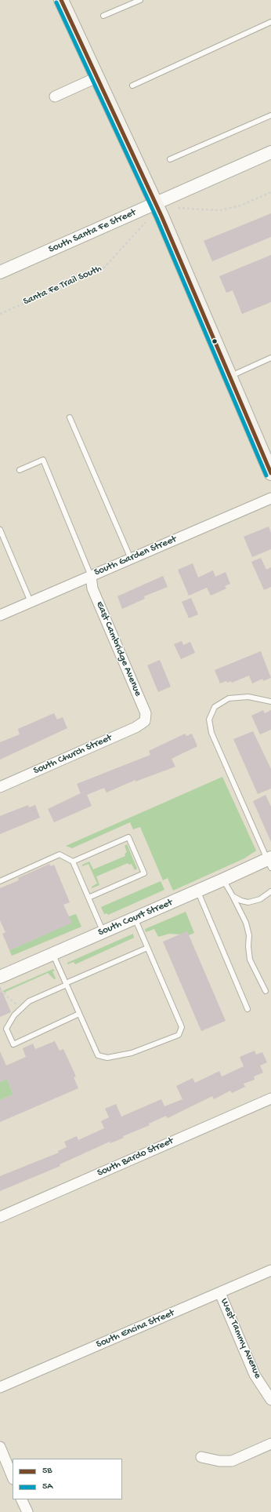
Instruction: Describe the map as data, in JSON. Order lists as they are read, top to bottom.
{
  "streets": {
    "street": [
      "South Santa Fe Street",
      "South Garden Street",
      "East Cambridge Avenue",
      "South Church Street",
      "South Court Street",
      "South Bardo Street",
      "South Encina Street",
      "West Tammy Avenue"
    ],
    "path": ["Santa Fe Trail South"]
  },
  "crossings": [
    ["South Garden Street", "East Cambridge Avenue"],
    ["East Cambridge Avenue", "South Church Street"],
    ["South Encina Street", "West Tammy Avenue"]
  ],
  "lines": ["transit line 5B", "transit line 5A"],
  "legend": ["5B", "5A"]
}
